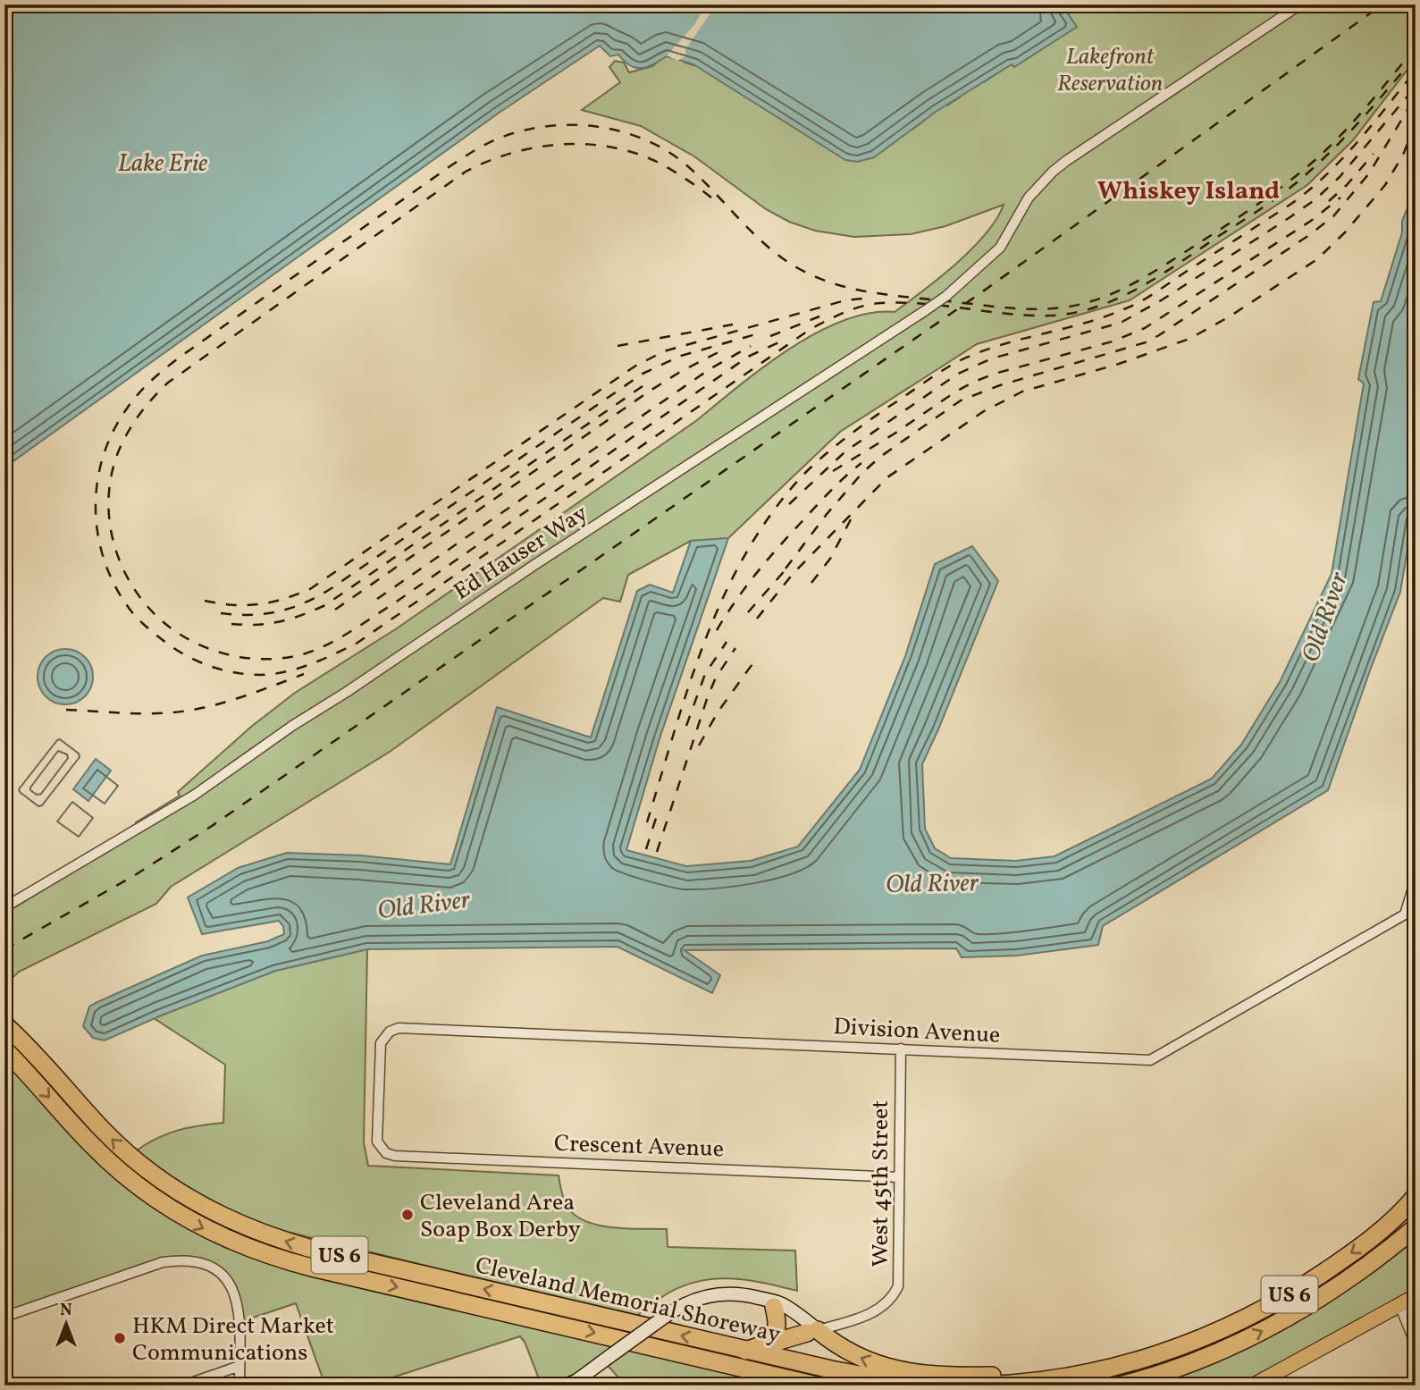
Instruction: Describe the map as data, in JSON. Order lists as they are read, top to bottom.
{
  "streets": {
    "highway": ["US 6", "Cleveland Memorial Shoreway"],
    "street": [
      "Ed Hauser Way",
      "Division Avenue",
      "Crescent Avenue",
      "West 45th Street"
    ]
  },
  "crossings": [
    ["Division Avenue", "Crescent Avenue"],
    ["Division Avenue", "West 45th Street"],
    ["Crescent Avenue", "West 45th Street"]
  ],
  "districts": ["Whiskey Island"],
  "water": ["Lake Erie", "Old River"],
  "parks": ["Lakefront Reservation"],
  "places": ["Cleveland Area Soap Box Derby", "HKM Direct Market Communications"],
  "north": "top"
}
